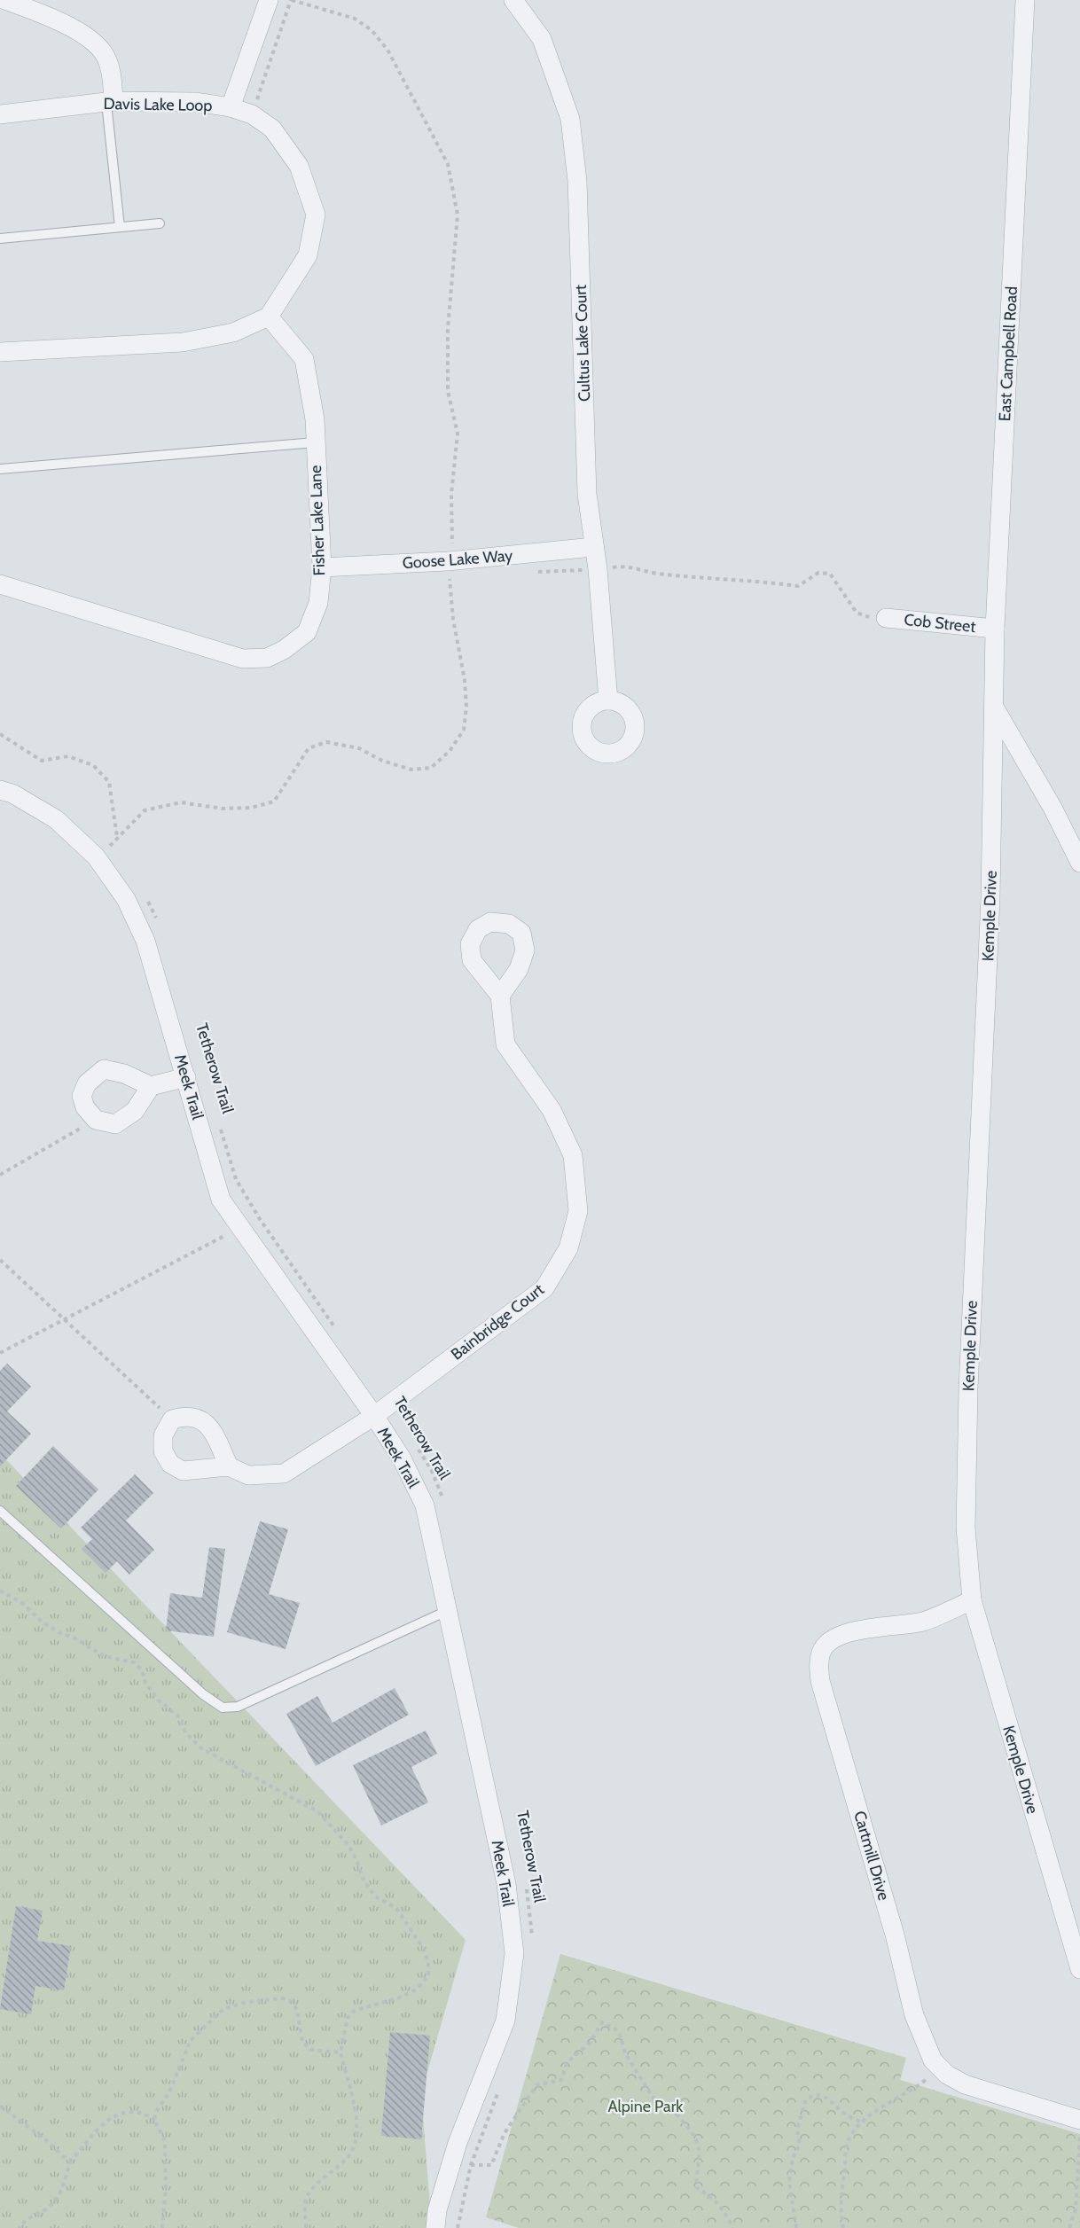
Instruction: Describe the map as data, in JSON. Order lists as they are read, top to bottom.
{
  "streets": {
    "street": [
      "Davis Lake Loop",
      "Cultus Lake Court",
      "East Campbell Road",
      "Fisher Lake Lane",
      "Goose Lake Way",
      "Cob Street",
      "Kemple Drive",
      "Meek Trail",
      "Bainbridge Court",
      "Cartmill Drive"
    ],
    "path": ["Tetherow Trail"]
  },
  "crossings": [
    ["Davis Lake Loop", "Fisher Lake Lane"],
    ["Cultus Lake Court", "Goose Lake Way"],
    ["East Campbell Road", "Cob Street"],
    ["East Campbell Road", "Kemple Drive"],
    ["Fisher Lake Lane", "Goose Lake Way"],
    ["Kemple Drive", "Cartmill Drive"],
    ["Meek Trail", "Bainbridge Court"]
  ],
  "parks": ["Alpine Park"]
}
